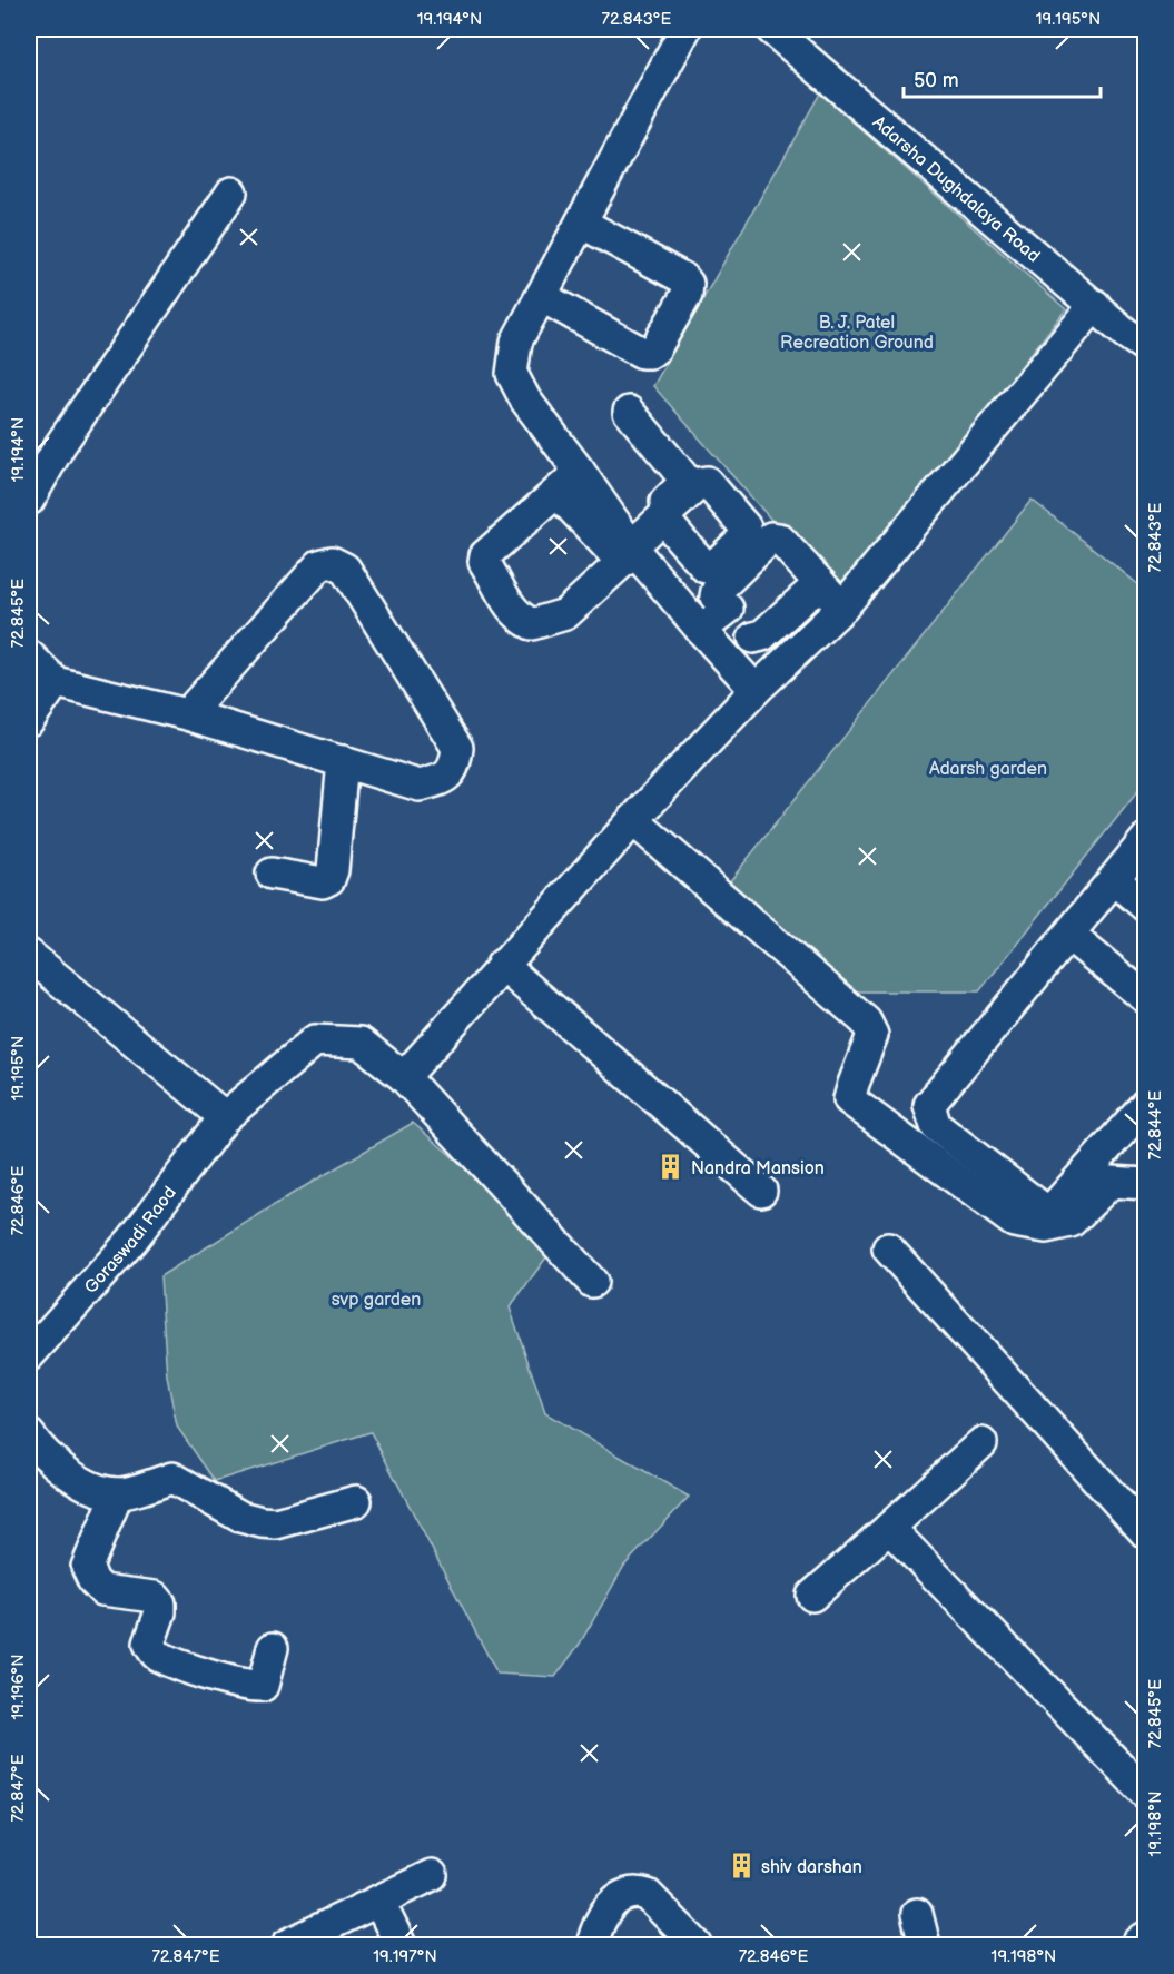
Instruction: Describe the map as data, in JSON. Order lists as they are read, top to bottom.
{
  "streets": {
    "street": ["Adarsha Dughdalaya Road", "Goraswadi Raod"]
  },
  "parks": ["B. J. Patel Recreation Ground", "Adarsh garden", "svp garden"],
  "places": {
    "building": ["Nandra Mansion", "shiv darshan"]
  },
  "scale_bar": "50 m",
  "coordinates": [
    "19.194°N",
    "72.843°E",
    "19.195°N",
    "72.845°E",
    "72.844°E",
    "72.846°E",
    "19.196°N",
    "72.847°E",
    "19.198°N",
    "19.197°N"
  ]
}
